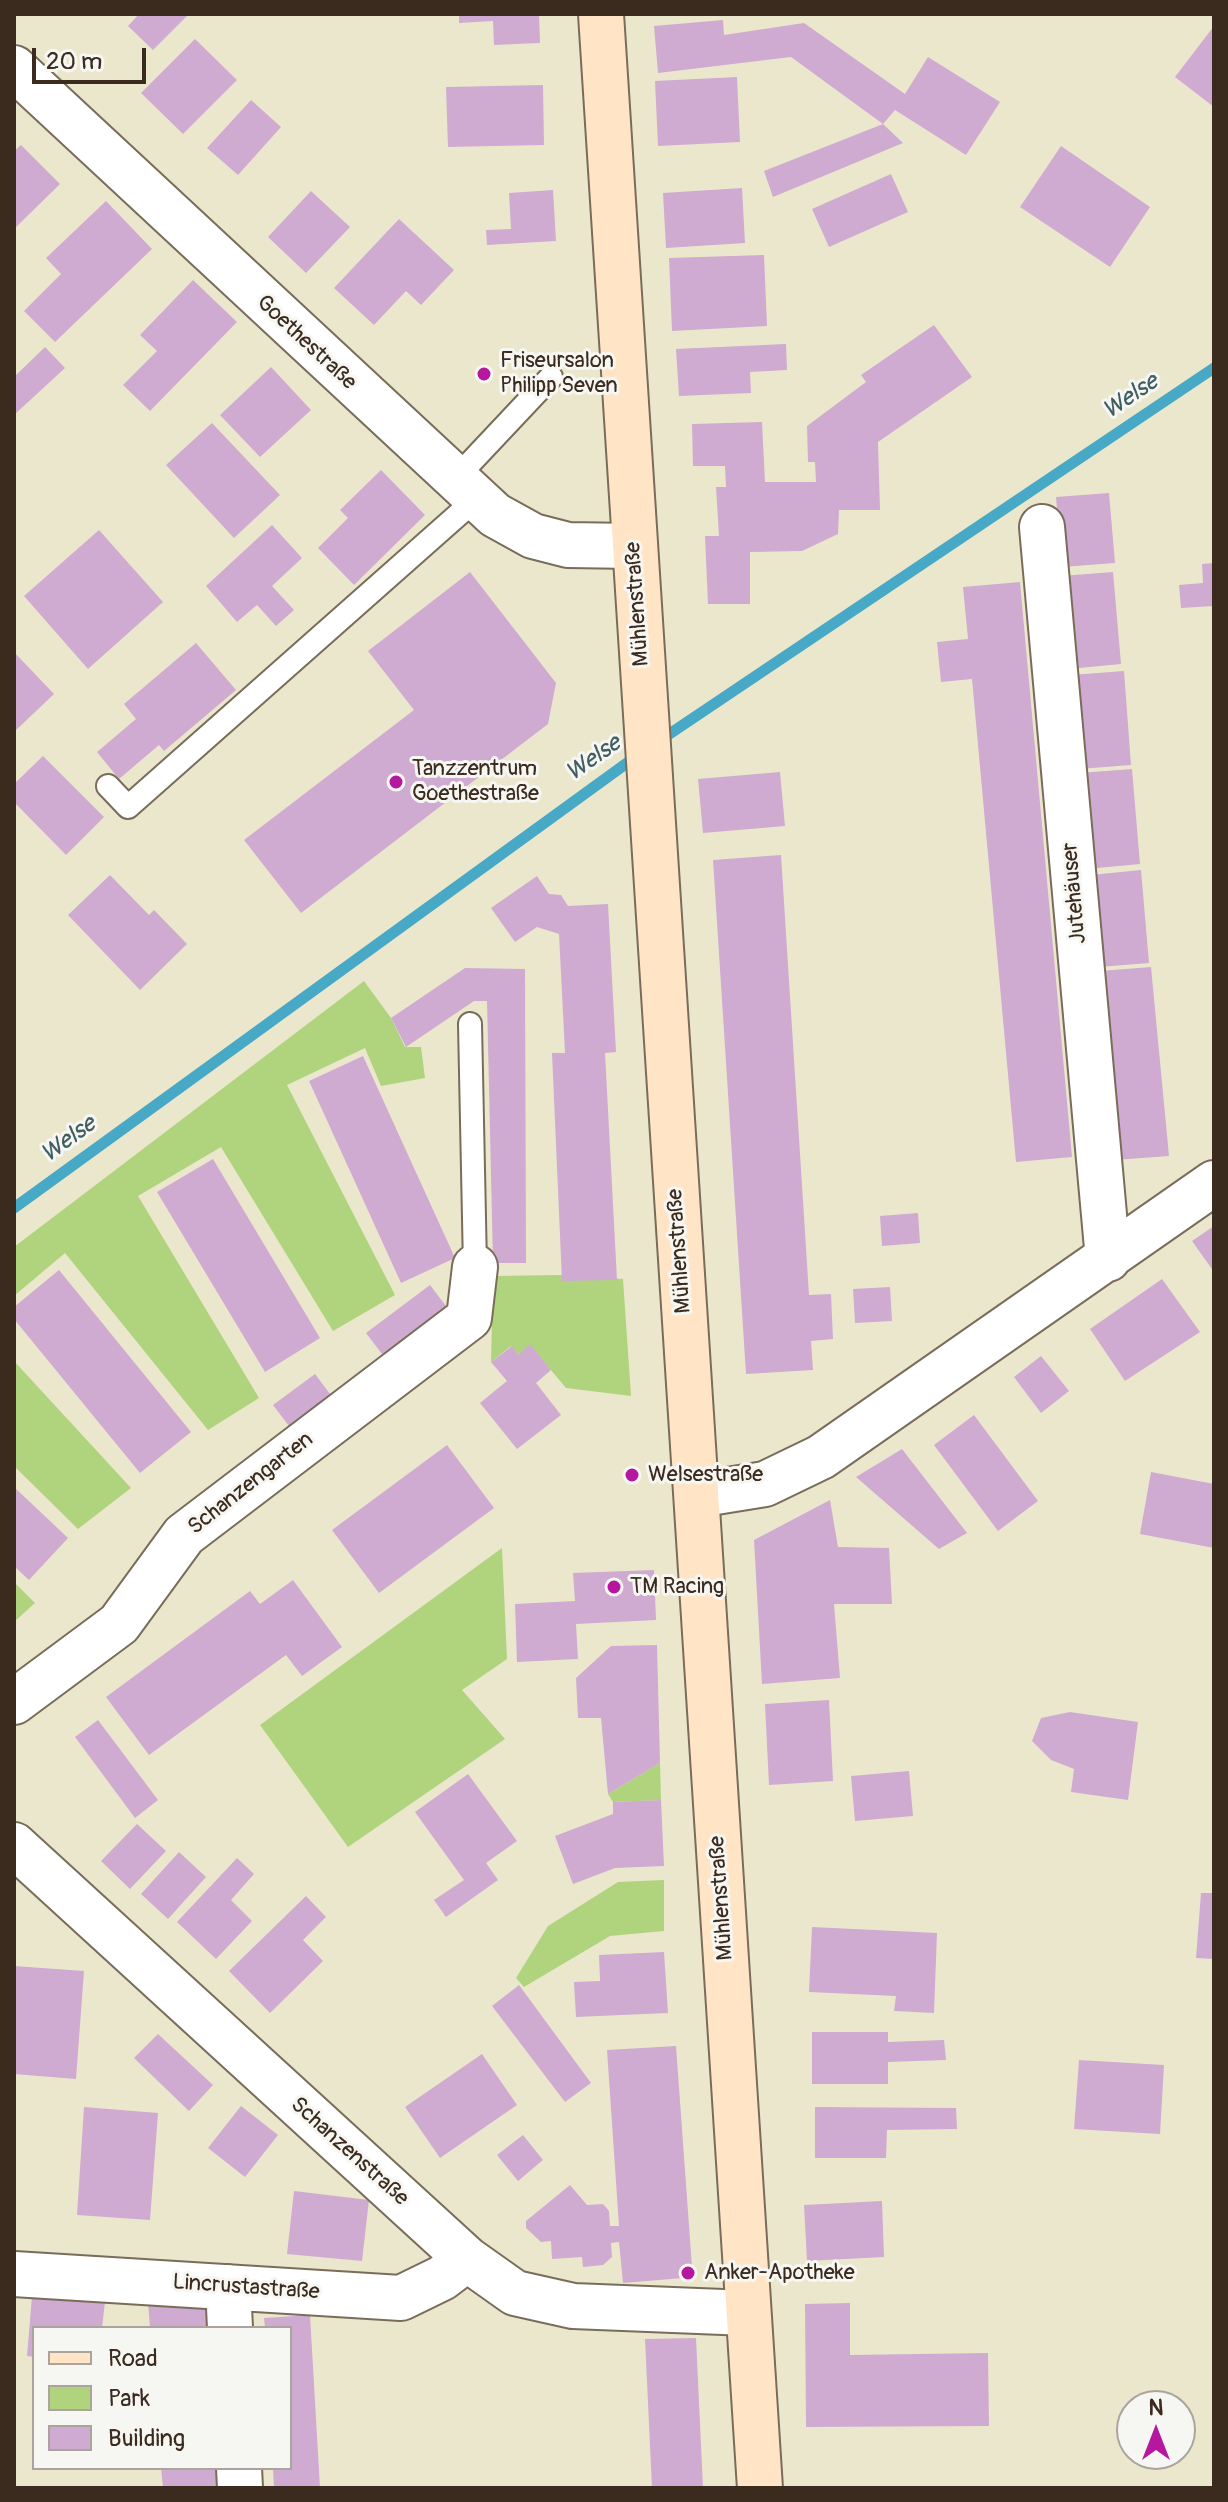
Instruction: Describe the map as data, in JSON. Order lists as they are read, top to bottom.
{
  "streets": {
    "main road": ["Mühlenstraße"],
    "street": [
      "Goethestraße",
      "Jutehäuser",
      "Schanzengarten",
      "Schanzenstraße",
      "Lincrustastraße"
    ]
  },
  "crossings": [
    ["Goethestraße", "Mühlenstraße"],
    ["Mühlenstraße", "Schanzenstraße"],
    ["Schanzenstraße", "Lincrustastraße"]
  ],
  "water": ["Welse"],
  "places": [
    "Friseursalon Philipp Seven",
    "Tanzzentrum Goethestraße",
    "Welsestraße",
    "TM Racing",
    "Anker-Apotheke"
  ],
  "legend": ["Road", "Park", "Building"],
  "scale_bar": "20 m",
  "north": "top"
}
